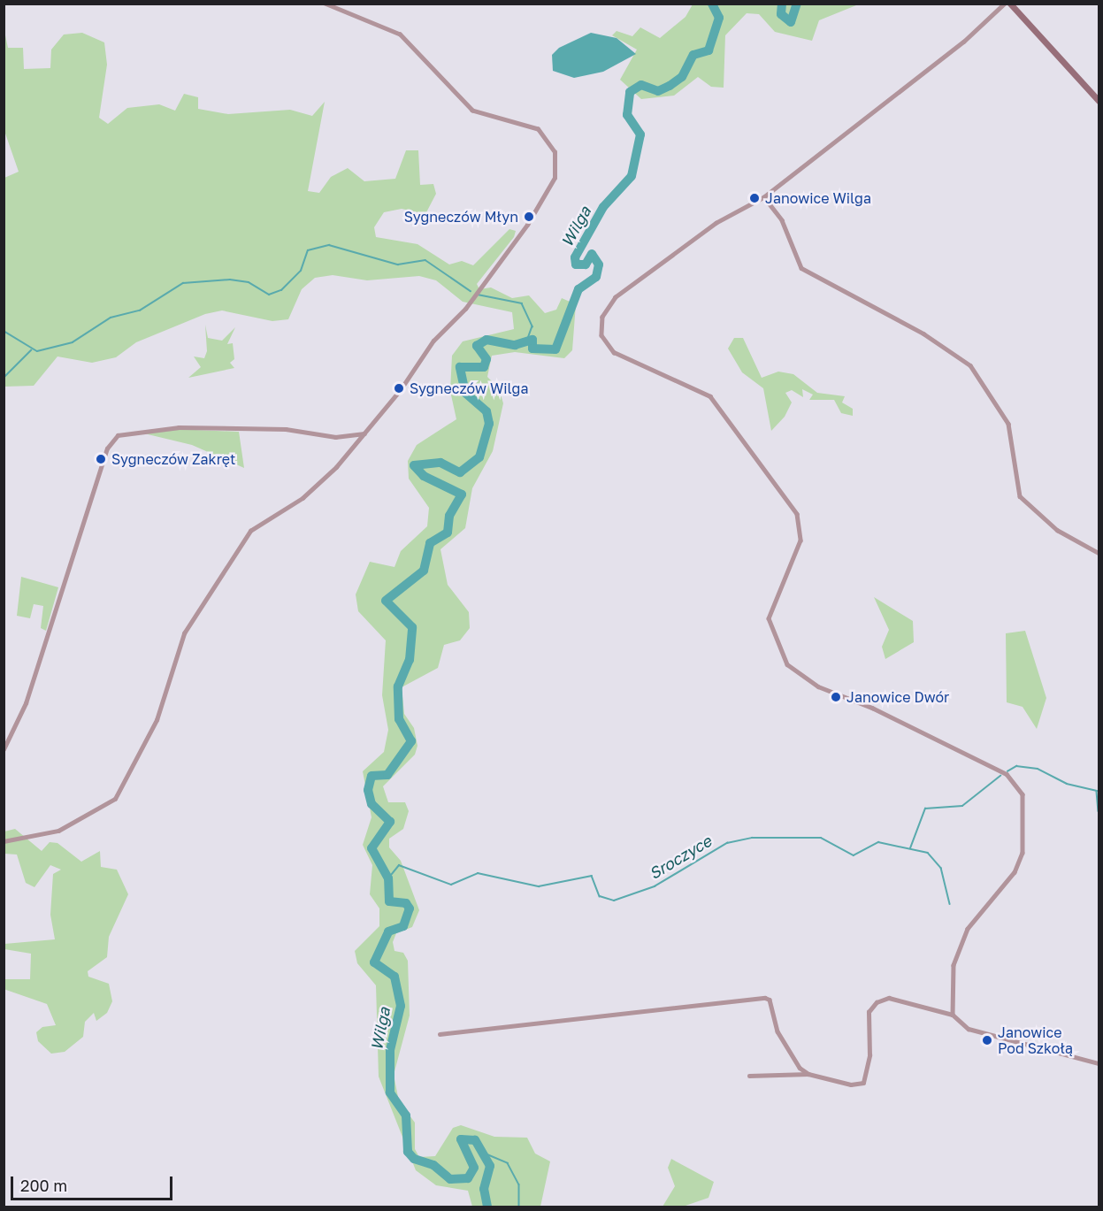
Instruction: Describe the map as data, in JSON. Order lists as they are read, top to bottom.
{
  "water": ["Wilga", "Sroczyce"],
  "places": [
    "Janowice Wilga",
    "Sygneczów Młyn",
    "Sygneczów Wilga",
    "Sygneczów Zakręt",
    "Janowice Dwór",
    "Janowice Pod Szkołą"
  ],
  "scale_bar": "200 m"
}
